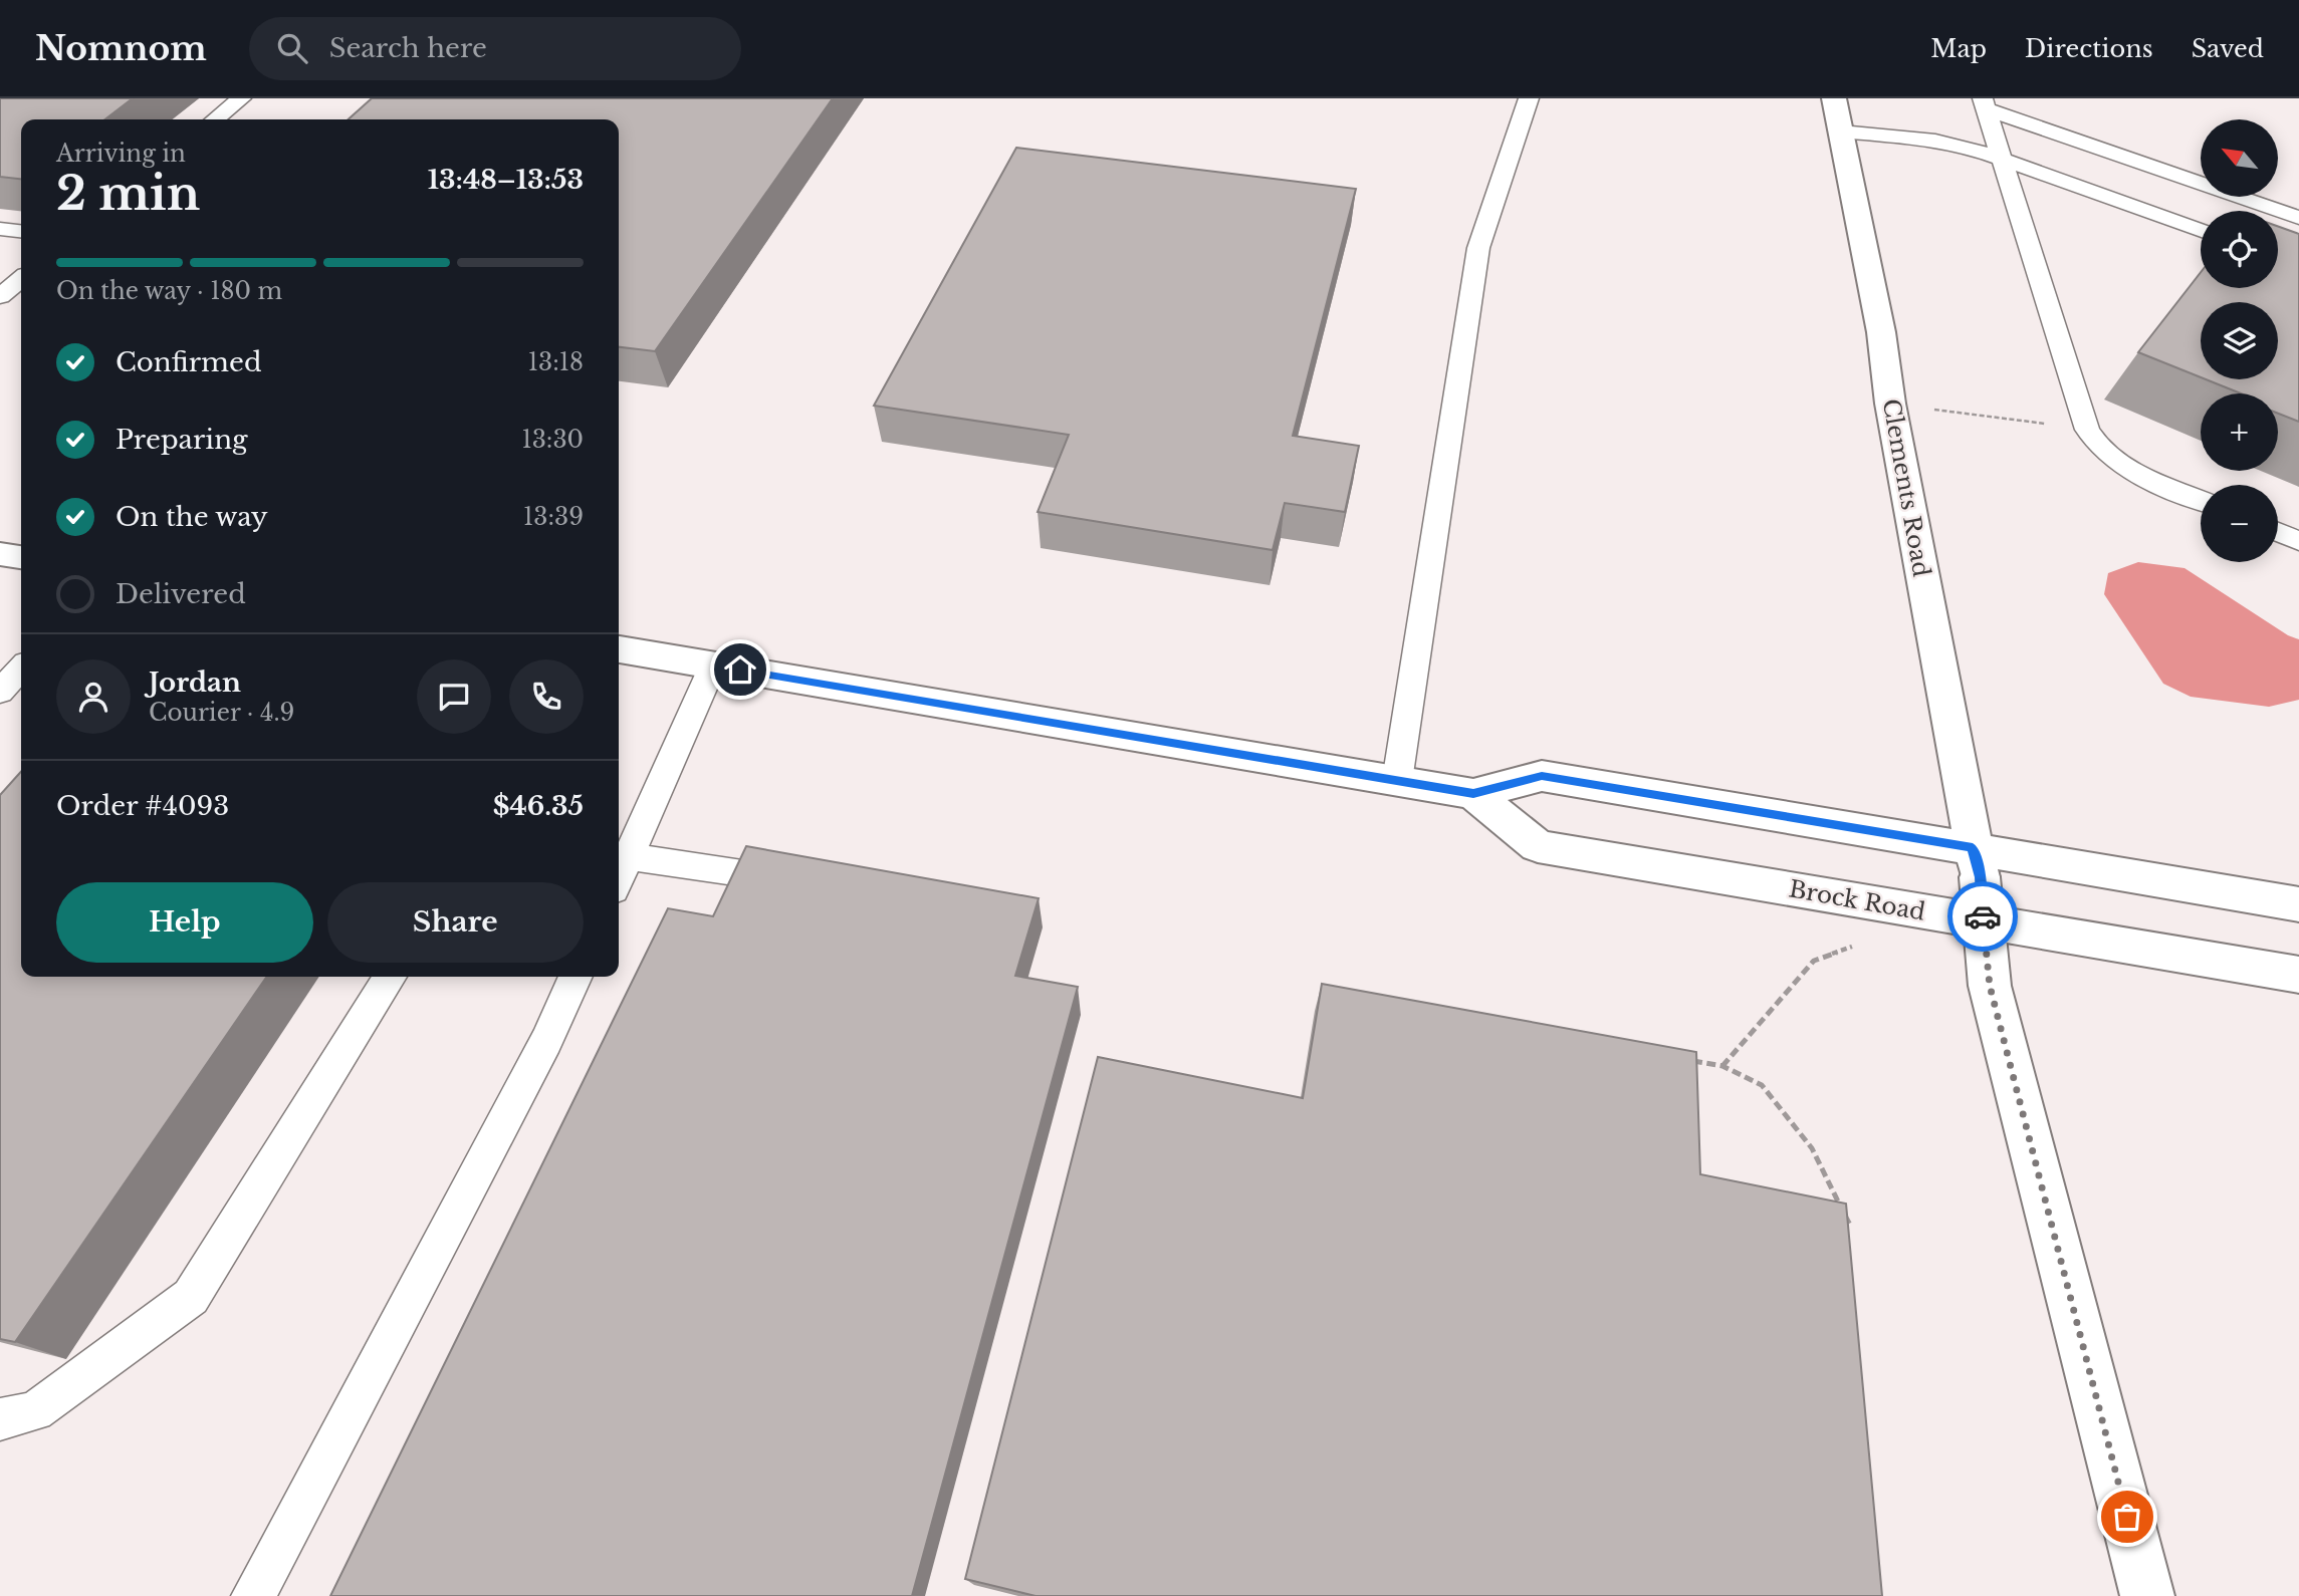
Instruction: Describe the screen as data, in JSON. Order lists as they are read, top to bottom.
{
  "streets": {
    "main road": ["Clements Road", "Brock Road"]
  },
  "crossings": [
    ["Clements Road", "Brock Road"]
  ],
  "north": "top left",
  "page": {
    "header": "Nomnom",
    "search": "Search here",
    "nav": ["Map", "Directions", "Saved"],
    "map_buttons": ["+", "−"],
    "heading": ["2 min", "Arriving in", "13:48–13:53"],
    "panel": [
      "Jordan",
      "Courier · 4.9",
      "Order #4093",
      "$46.35"
    ],
    "bar": "On the way · 180 m",
    "list": [
      ["Confirmed", "13:18"],
      ["Preparing", "13:30"],
      ["On the way", "13:39"],
      "Delivered"
    ],
    "buttons": ["Help", "Share"]
  }
}
